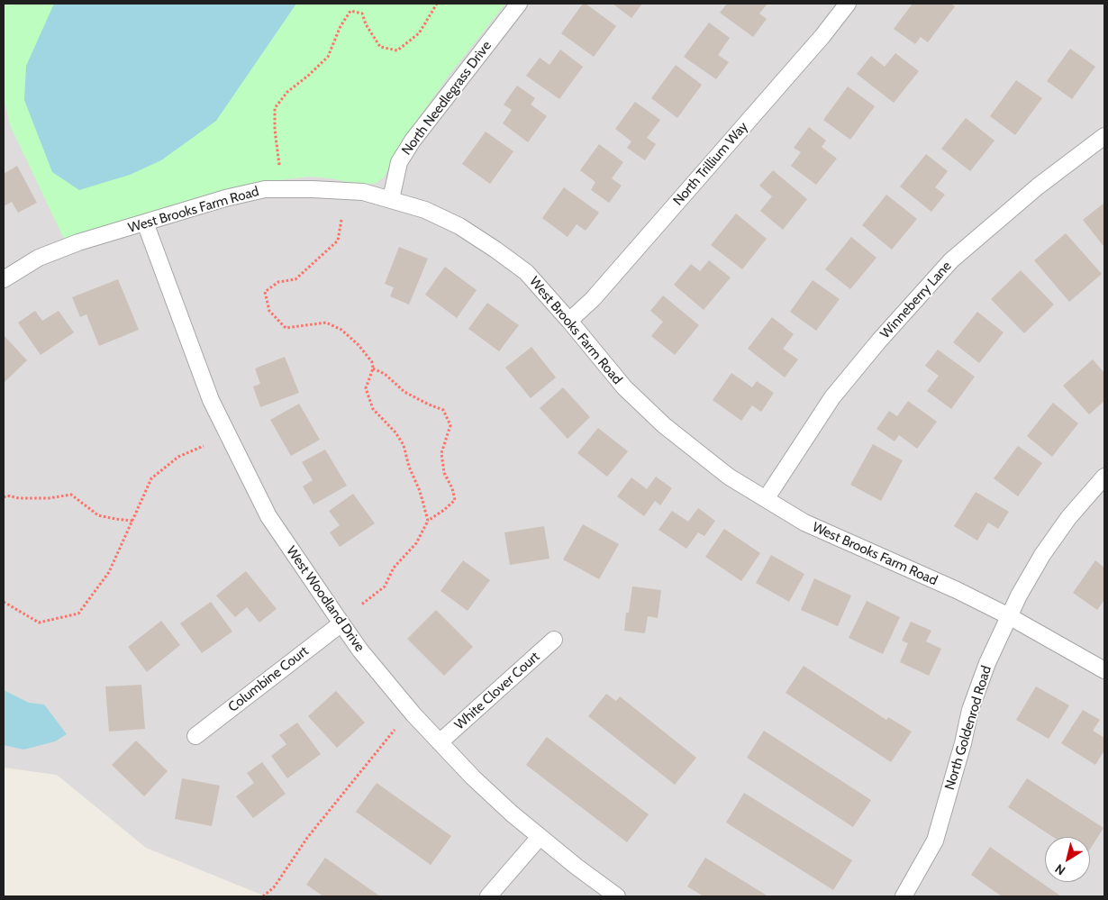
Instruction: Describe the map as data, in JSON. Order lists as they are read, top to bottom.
{
  "streets": {
    "street": [
      "North Needlegrass Drive",
      "North Trillium Way",
      "West Brooks Farm Road",
      "Winneberry Lane",
      "West Woodland Drive",
      "Columbine Court",
      "White Clover Court",
      "North Goldenrod Road"
    ]
  },
  "crossings": [
    ["North Needlegrass Drive", "West Brooks Farm Road"],
    ["North Trillium Way", "West Brooks Farm Road"],
    ["West Brooks Farm Road", "Winneberry Lane"],
    ["West Brooks Farm Road", "West Woodland Drive"],
    ["West Brooks Farm Road", "North Goldenrod Road"],
    ["West Woodland Drive", "Columbine Court"],
    ["West Woodland Drive", "White Clover Court"]
  ],
  "north": "bottom left"
}
